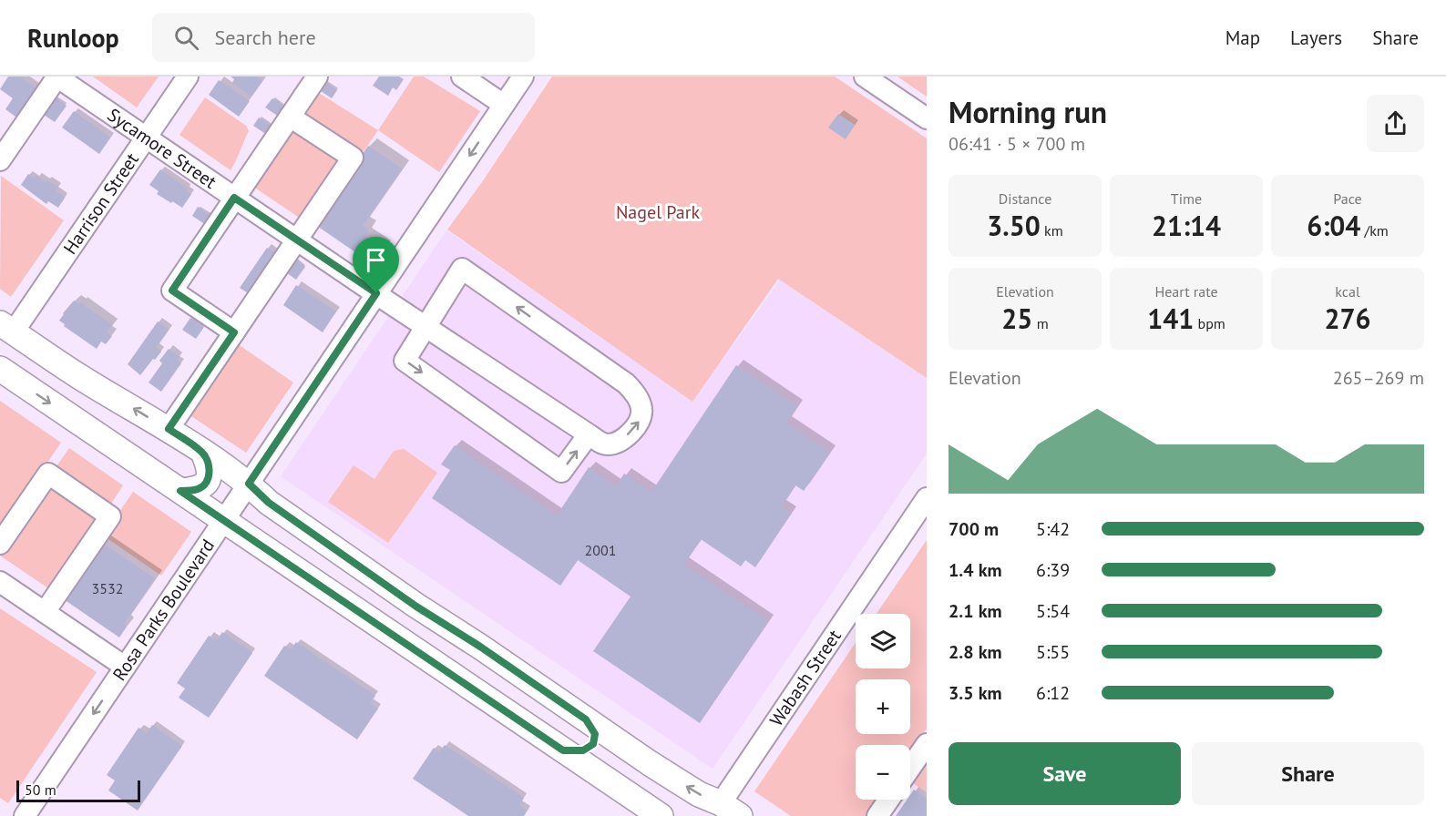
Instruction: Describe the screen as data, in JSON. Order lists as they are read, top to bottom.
{
  "streets": {
    "street": [
      "Sycamore Street",
      "Harrison Street",
      "Rosa Parks Boulevard",
      "Wabash Street"
    ]
  },
  "crossings": [
    ["Sycamore Street", "Harrison Street"],
    ["Sycamore Street", "Rosa Parks Boulevard"]
  ],
  "parks": ["Nagel Park"],
  "house_numbers": ["2001", "3532"],
  "scale_bar": "50 m",
  "page": {
    "header": "Runloop",
    "search": "Search here",
    "nav": ["Map", "Layers", "Share"],
    "heading": ["Morning run", "06:41 · 5 × 700 m"],
    "stats": [
      ["Distance", "3.50 km"],
      ["Time", "21:14"],
      ["Pace", "6:04 /km"],
      ["Elevation", "25 m"],
      ["Heart rate", "141 bpm"],
      ["kcal", "276"]
    ],
    "chart": ["Elevation", "265–269 m"],
    "list": [
      {
        "name": "700 m",
        "note": "5:42"
      },
      {
        "name": "1.4 km",
        "note": "6:39"
      },
      {
        "name": "2.1 km",
        "note": "5:54"
      },
      {
        "name": "2.8 km",
        "note": "5:55"
      },
      {
        "name": "3.5 km",
        "note": "6:12"
      }
    ],
    "map_buttons": ["+", "−"],
    "buttons": ["Save", "Share"],
    "scale": "50 m"
  }
}
